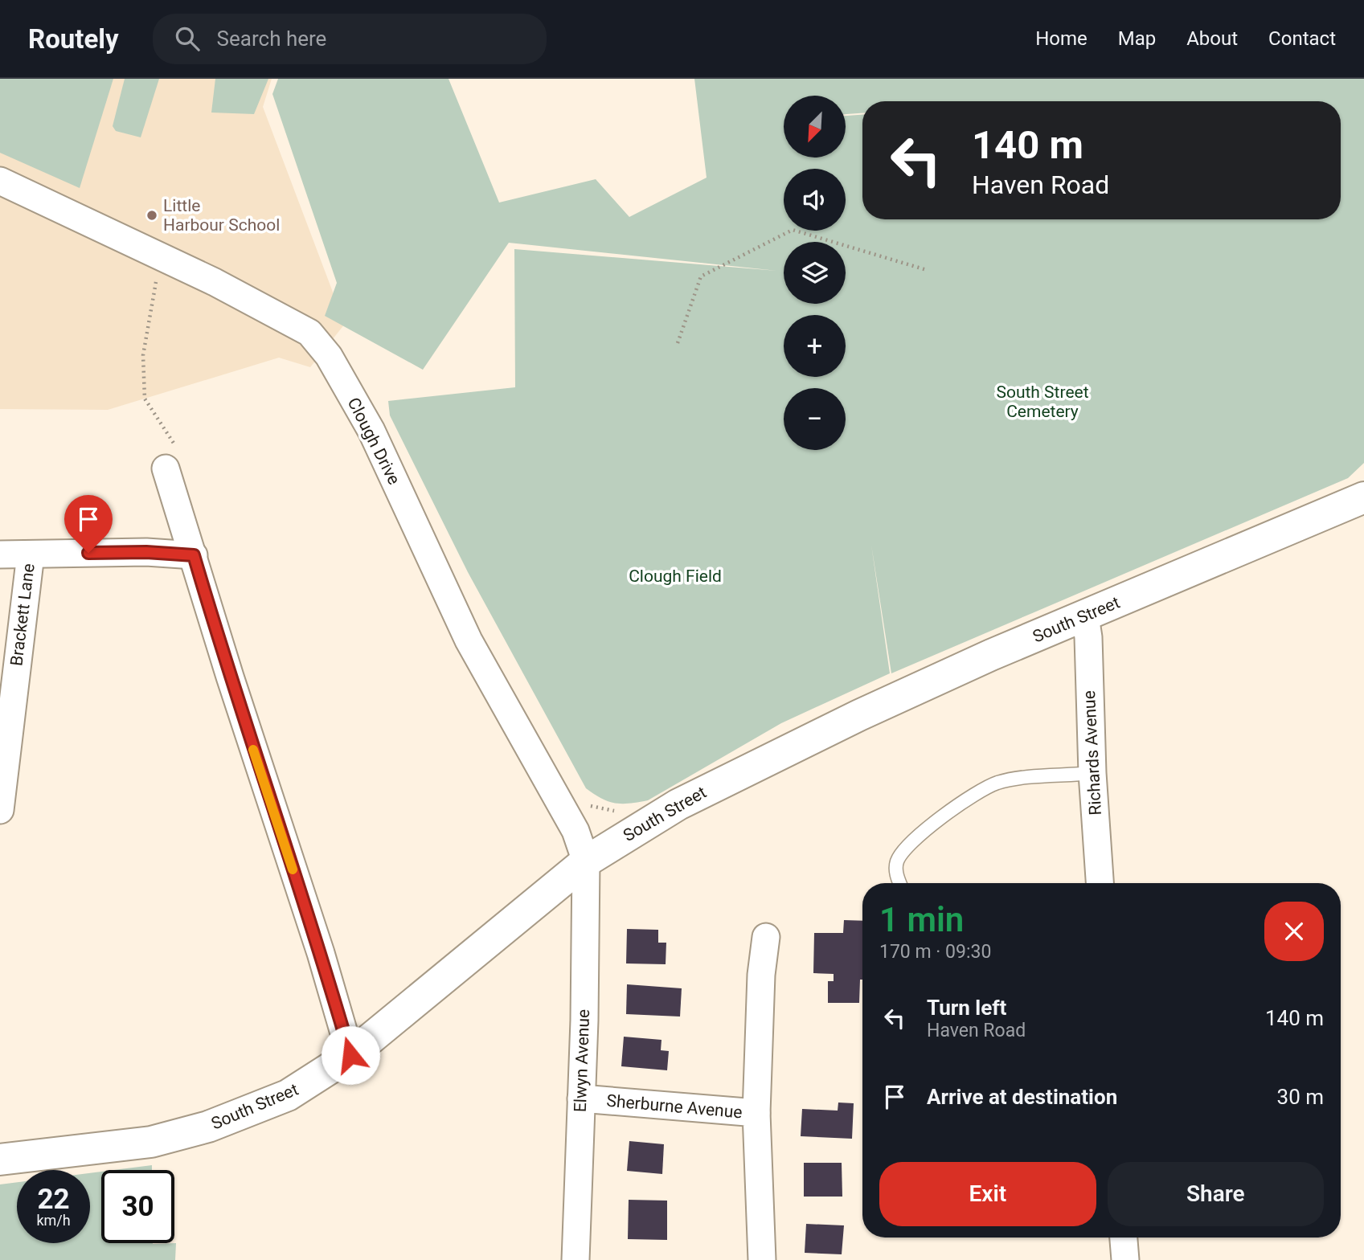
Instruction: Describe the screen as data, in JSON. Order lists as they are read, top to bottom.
{
  "streets": {
    "street": [
      "Clough Drive",
      "Brackett Lane",
      "South Street",
      "Richards Avenue",
      "Elwyn Avenue",
      "Sherburne Avenue"
    ]
  },
  "crossings": [
    ["Clough Drive", "South Street"],
    ["Clough Drive", "Elwyn Avenue"],
    ["South Street", "Richards Avenue"],
    ["South Street", "Elwyn Avenue"],
    ["Elwyn Avenue", "Sherburne Avenue"]
  ],
  "parks": ["South Street Cemetery", "Clough Field"],
  "places": ["Little Harbour School"],
  "north": "bottom left",
  "page": {
    "header": "Routely",
    "search": "Search here",
    "nav": [
      "Home",
      "Map",
      "About",
      "Contact"
    ],
    "map_buttons": ["+", "−"],
    "turn": ["140 m", "Haven Road"],
    "heading": ["1 min", "170 m · 09:30"],
    "list": [
      {
        "name": "Turn left",
        "note": "Haven Road",
        "value": "140 m"
      },
      {
        "name": "Arrive at destination",
        "value": "30 m"
      }
    ],
    "buttons": ["Exit", "Share"],
    "speed": "22 km/h",
    "limit": "30"
  }
}
